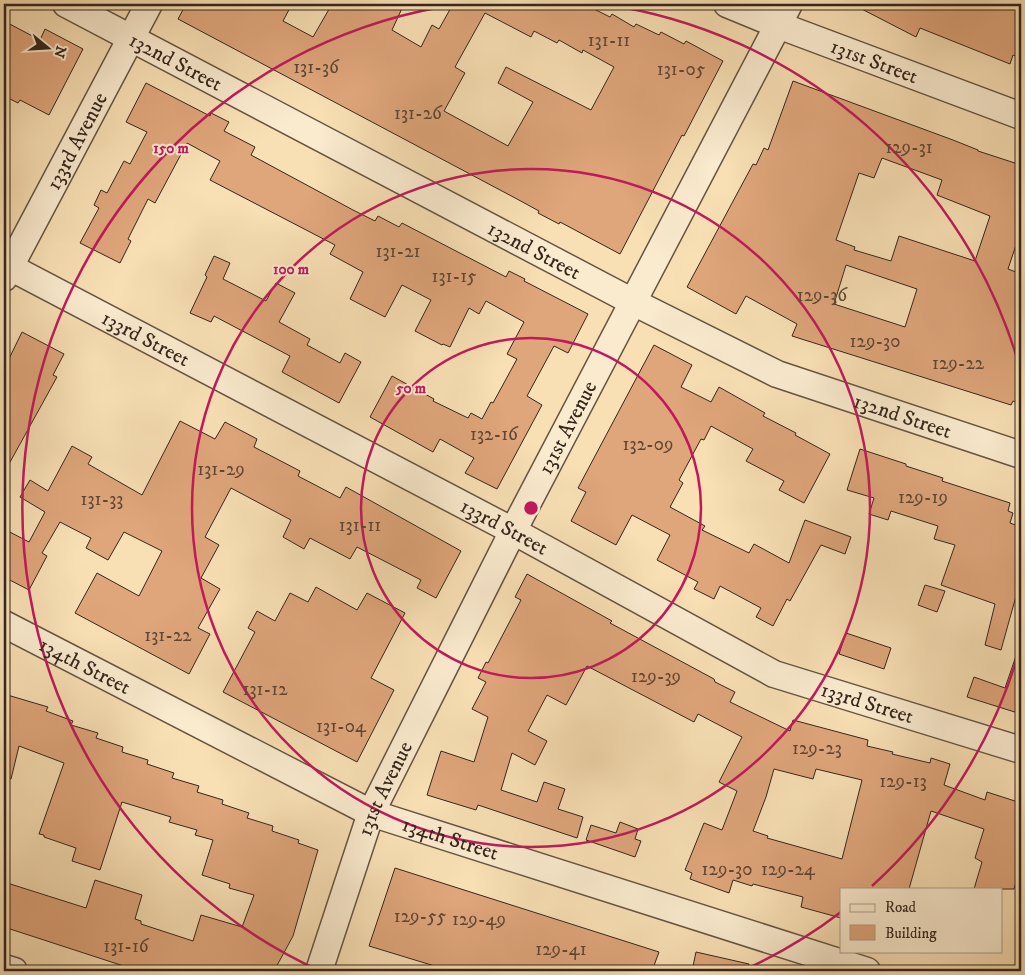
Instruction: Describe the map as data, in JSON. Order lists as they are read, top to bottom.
{
  "streets": {
    "street": [
      "131st Street",
      "132nd Street",
      "133rd Avenue",
      "133rd Street",
      "131st Avenue",
      "134th Street"
    ]
  },
  "crossings": [
    ["131st Street", "131st Avenue"],
    ["132nd Street", "133rd Avenue"],
    ["132nd Street", "131st Avenue"],
    ["133rd Avenue", "133rd Street"],
    ["133rd Street", "131st Avenue"],
    ["131st Avenue", "134th Street"]
  ],
  "house_numbers": [
    "131-11",
    "131-36",
    "131-05",
    "131-26",
    "129-31",
    "131-21",
    "131-15",
    "129-36",
    "129-30",
    "129-22",
    "132-16",
    "132-09",
    "131-29",
    "129-19",
    "131-33",
    "131-11",
    "131-22",
    "129-39",
    "131-12",
    "131-04",
    "129-23",
    "129-13",
    "129-30",
    "129-24",
    "129-55",
    "129-49",
    "131-16",
    "129-41"
  ],
  "legend": ["Road", "Building"],
  "north": "right",
  "rings": ["150 m", "100 m", "50 m"]
}
